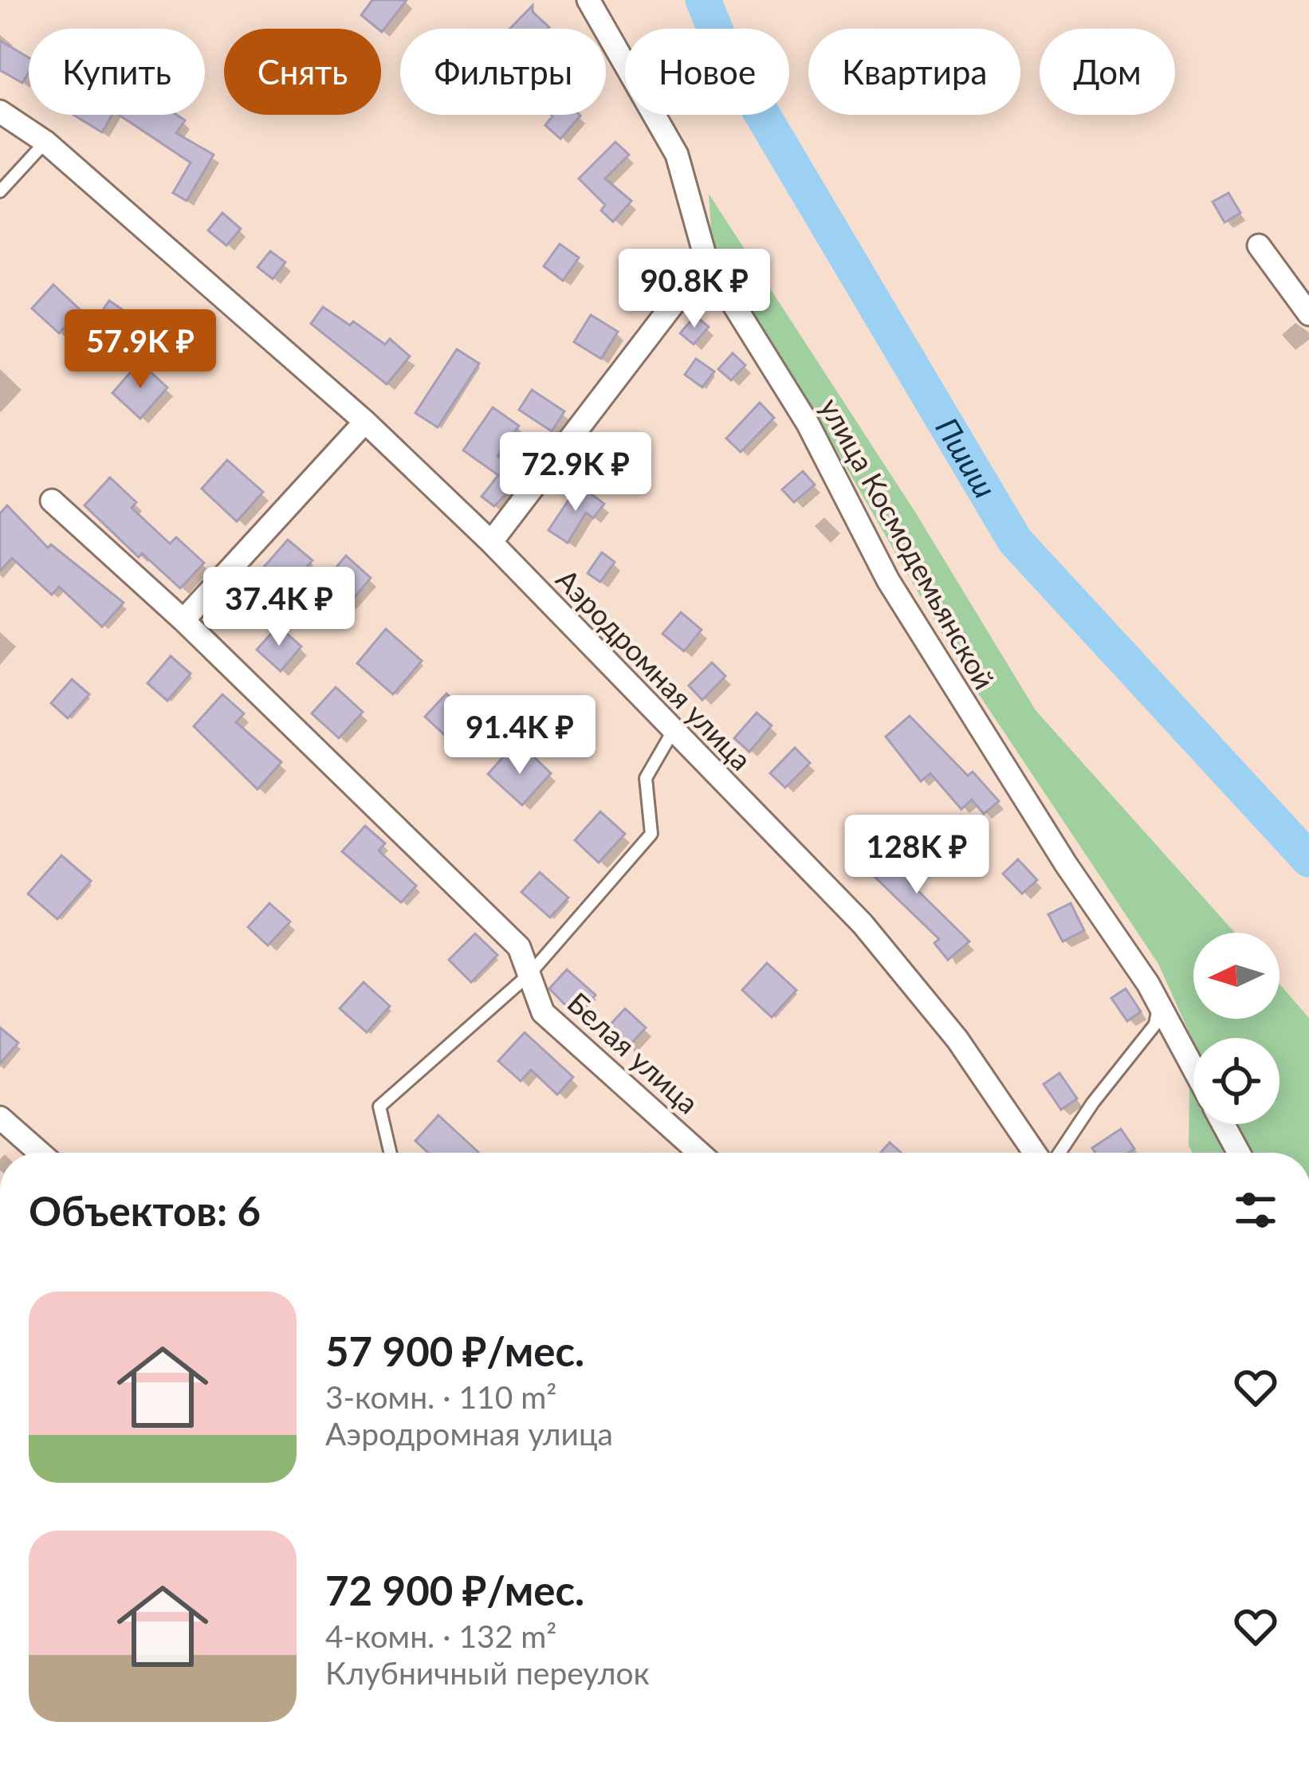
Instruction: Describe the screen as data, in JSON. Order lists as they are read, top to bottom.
{
  "streets": {
    "street": ["улица Космодемьянской", "Аэродромная улица", "Белая улица"]
  },
  "water": ["Пшиш"],
  "north": "left",
  "page": {
    "chip": [
      "Купить",
      "Снять",
      "Фильтры",
      "Новое",
      "Квартира",
      "Дом"
    ],
    "price": [
      "90.8K ₽",
      "57.9K ₽",
      "72.9K ₽",
      "37.4K ₽",
      "91.4K ₽",
      "128K ₽"
    ],
    "heading": "Объектов: 6",
    "list": [
      {
        "name": "57 900 ₽/мес.",
        "note": "3-комн. · 110 m² · Аэродромная улица"
      },
      {
        "name": "72 900 ₽/мес.",
        "note": "4-комн. · 132 m² · Клубничный переулок"
      }
    ]
  }
}
